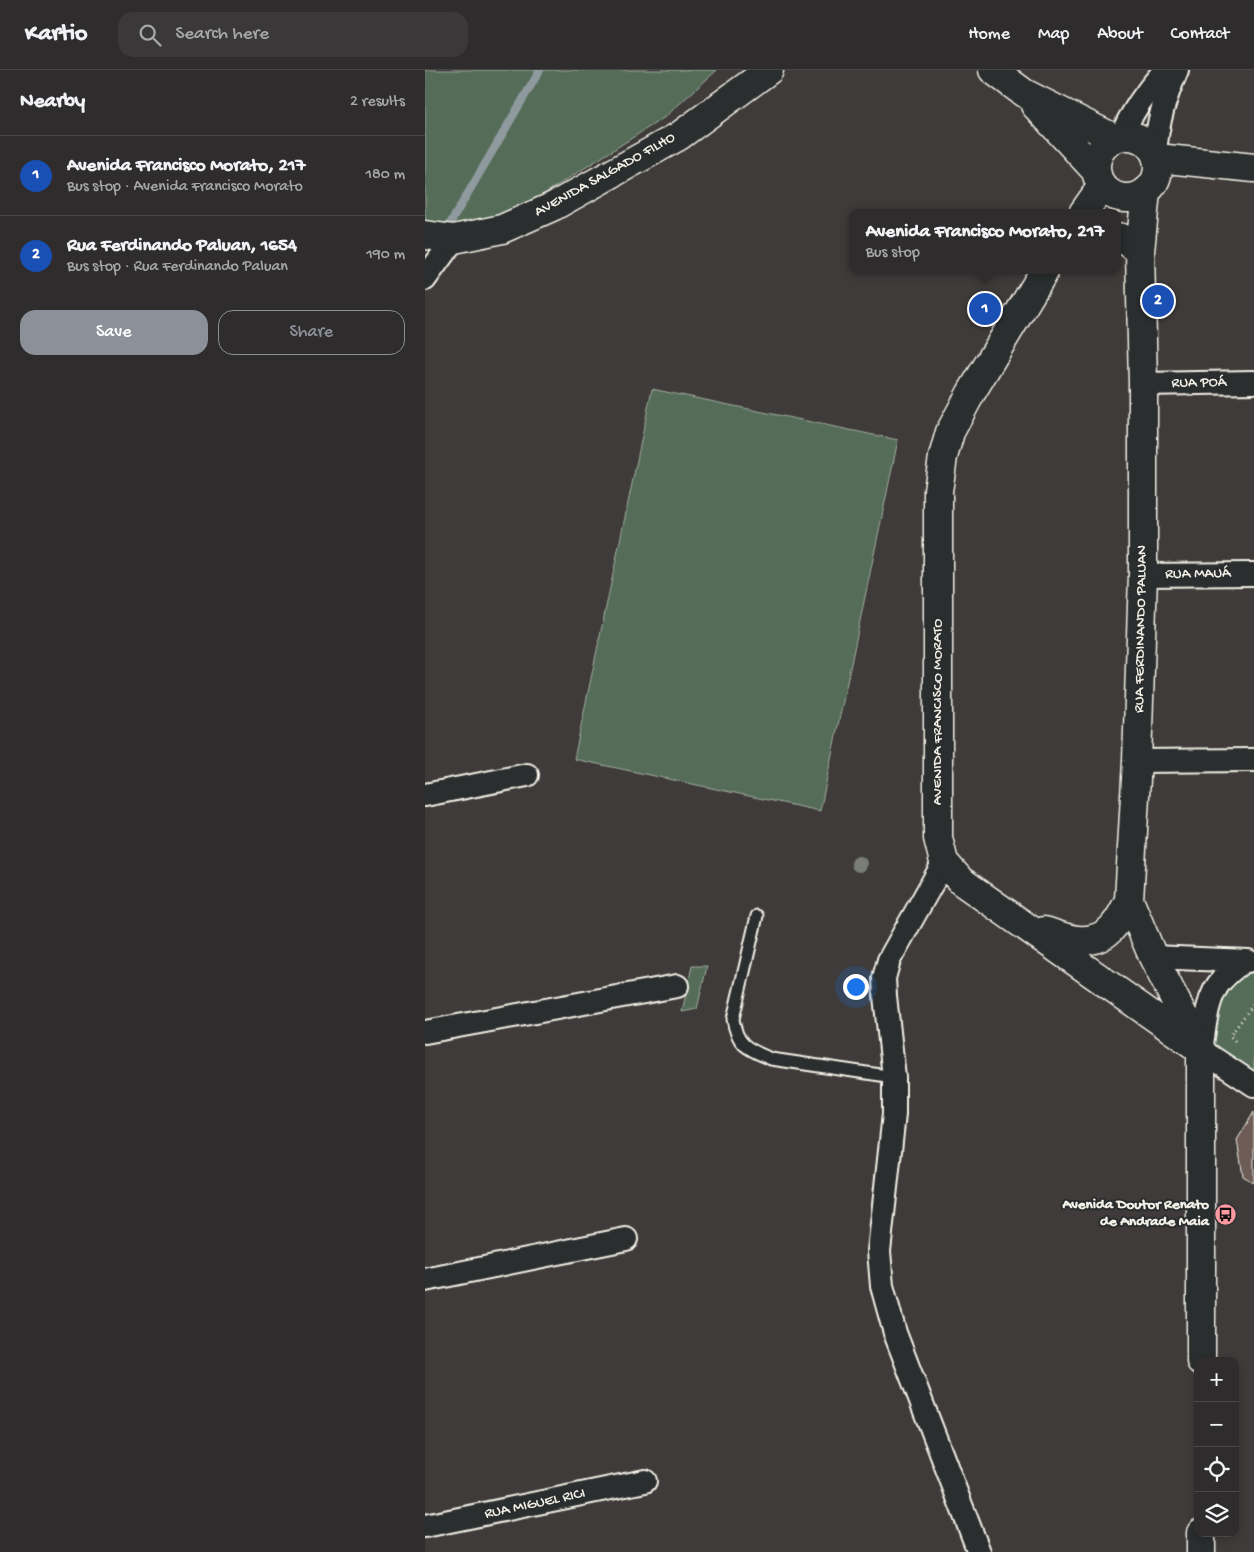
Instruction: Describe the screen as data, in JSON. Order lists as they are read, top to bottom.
{
  "streets": {
    "street": [
      "AVENIDA SALGADO FILHO",
      "RUA POÁ",
      "RUA MAUÁ",
      "RUA FERDINANDO PALUAN",
      "AVENIDA FRANCISCO MORATO",
      "RUA MIGUEL RICI"
    ]
  },
  "crossings": [
    ["RUA POÁ", "RUA FERDINANDO PALUAN"],
    ["RUA MAUÁ", "RUA FERDINANDO PALUAN"],
    ["RUA FERDINANDO PALUAN", "AVENIDA FRANCISCO MORATO"]
  ],
  "places": {
    "bus stop": ["Avenida Doutor Renato de Andrade Maia"]
  },
  "page": {
    "header": "Kartio",
    "search": "Search here",
    "nav": [
      "Home",
      "Map",
      "About",
      "Contact"
    ],
    "heading": ["Nearby", "2 results"],
    "list": [
      {
        "mark": "1",
        "name": "Avenida Francisco Morato, 217",
        "note": "Bus stop · Avenida Francisco Morato",
        "value": "180 m"
      },
      {
        "mark": "2",
        "name": "Rua Ferdinando Paluan, 1654",
        "note": "Bus stop · Rua Ferdinando Paluan",
        "value": "190 m"
      }
    ],
    "popup": ["Avenida Francisco Morato, 217", "Bus stop"],
    "pins": ["2", "1"],
    "buttons": ["Save", "Share"],
    "map_buttons": ["+", "−"]
  }
}
